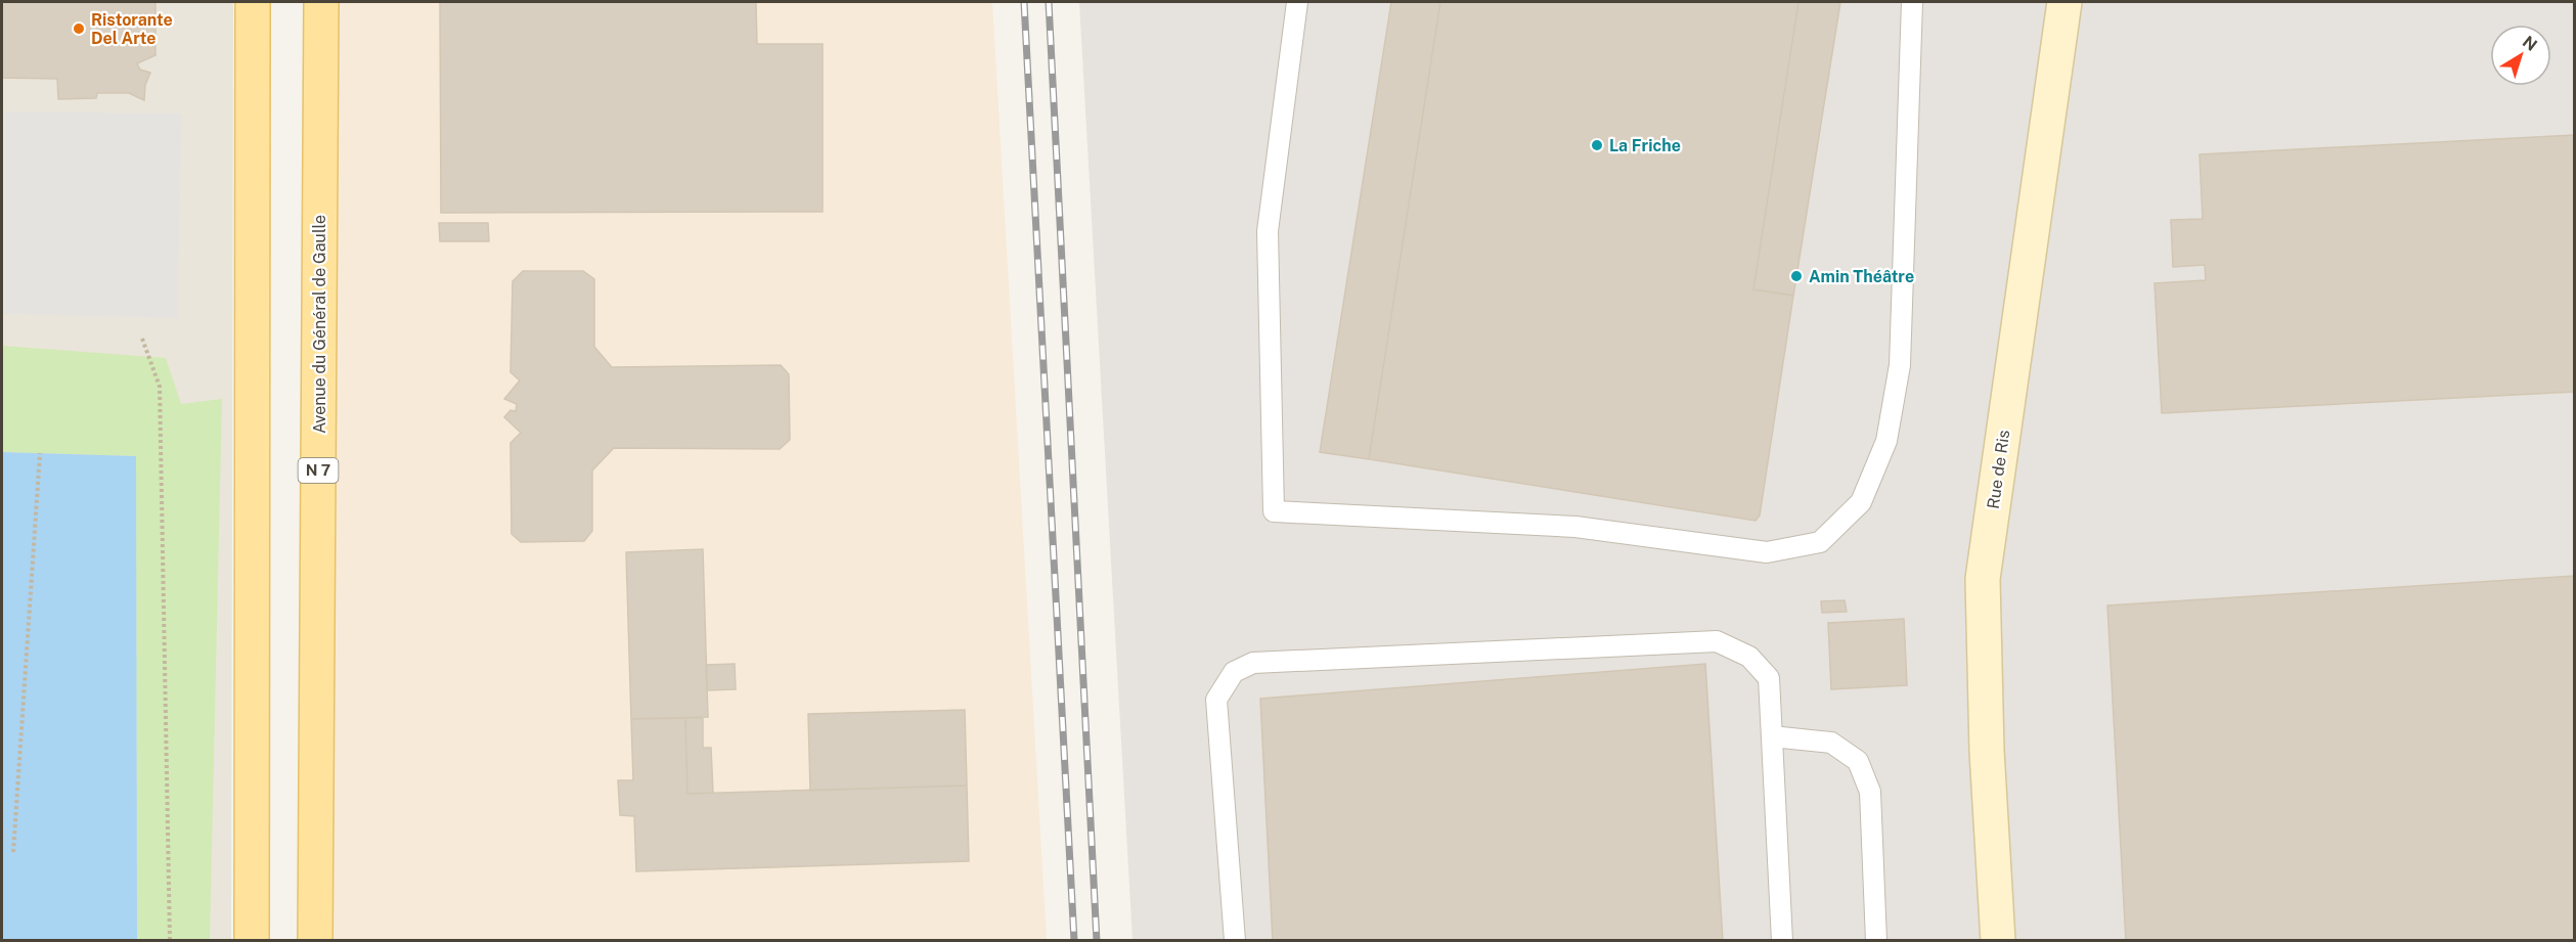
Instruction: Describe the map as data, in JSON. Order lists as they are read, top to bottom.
{
  "streets": {
    "main road": ["Avenue du Général de Gaulle", "Rue de Ris", "N 7"]
  },
  "places": ["Ristorante Del Arte", "La Friche", "Amin Théâtre"],
  "north": "top right"
}
